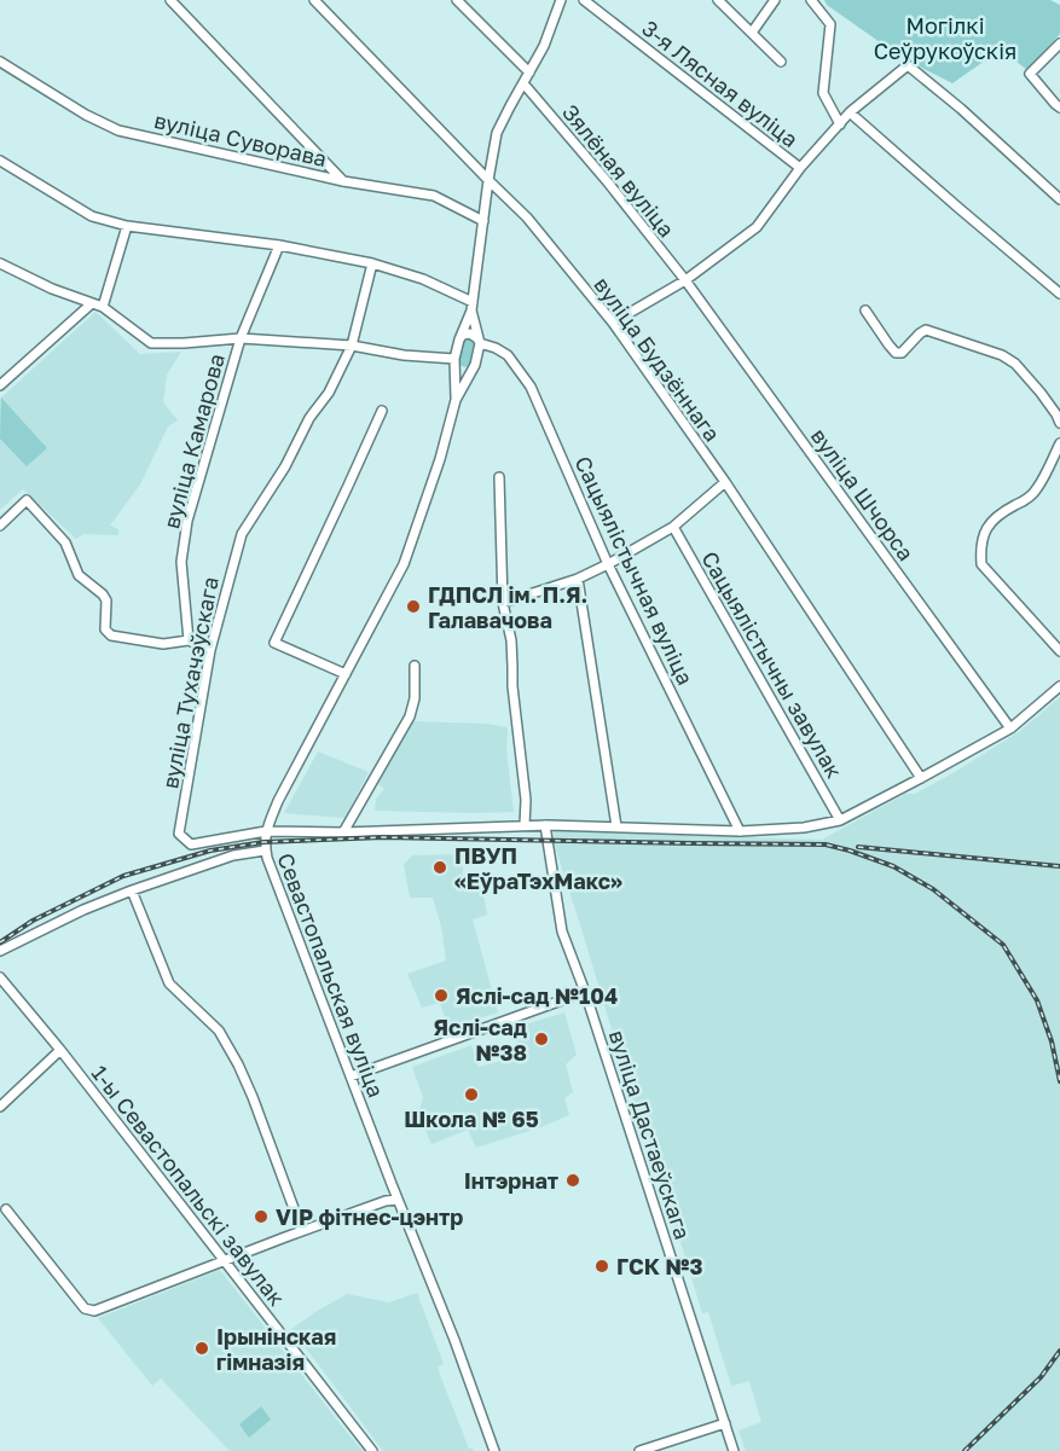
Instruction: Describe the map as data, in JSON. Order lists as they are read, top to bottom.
{
  "streets": {
    "street": [
      "3-я Лясная вуліца",
      "вуліца Суворава",
      "Зялёная вуліца",
      "вуліца Будзённага",
      "вуліца Камарова",
      "вуліца Шчорса",
      "Сацыялістычная вуліца",
      "Сацыялістычны завулак",
      "вуліца Тухачэўскага",
      "Севастопальская вуліца",
      "вуліца Дастаеўскага",
      "1-ы Севастопальскі завулак"
    ]
  },
  "crossings": [
    ["вуліца Суворава", "Севастопальская вуліца"],
    ["Зялёная вуліца", "вуліца Шчорса"],
    ["Зялёная вуліца", "Севастопальская вуліца"],
    ["вуліца Будзённага", "Севастопальская вуліца"],
    ["вуліца Камарова", "Сацыялістычная вуліца"],
    ["вуліца Камарова", "вуліца Тухачэўскага"],
    ["вуліца Камарова", "Севастопальская вуліца"],
    ["Сацыялістычная вуліца", "Севастопальская вуліца"],
    ["вуліца Тухачэўскага", "Севастопальская вуліца"]
  ],
  "parks": ["Могілкі Сеўрукоўскія"],
  "places": [
    "ГДПСЛ ім. П.Я. Галавачова",
    "ПВУП «ЕўраТэхМакс»",
    "Яслі-сад №104",
    "Яслі-сад №38",
    "Школа № 65",
    "Інтэрнат",
    "VIP фітнес-цэнтр",
    "ГСК №3",
    "Ірынінская гімназія"
  ]
}
